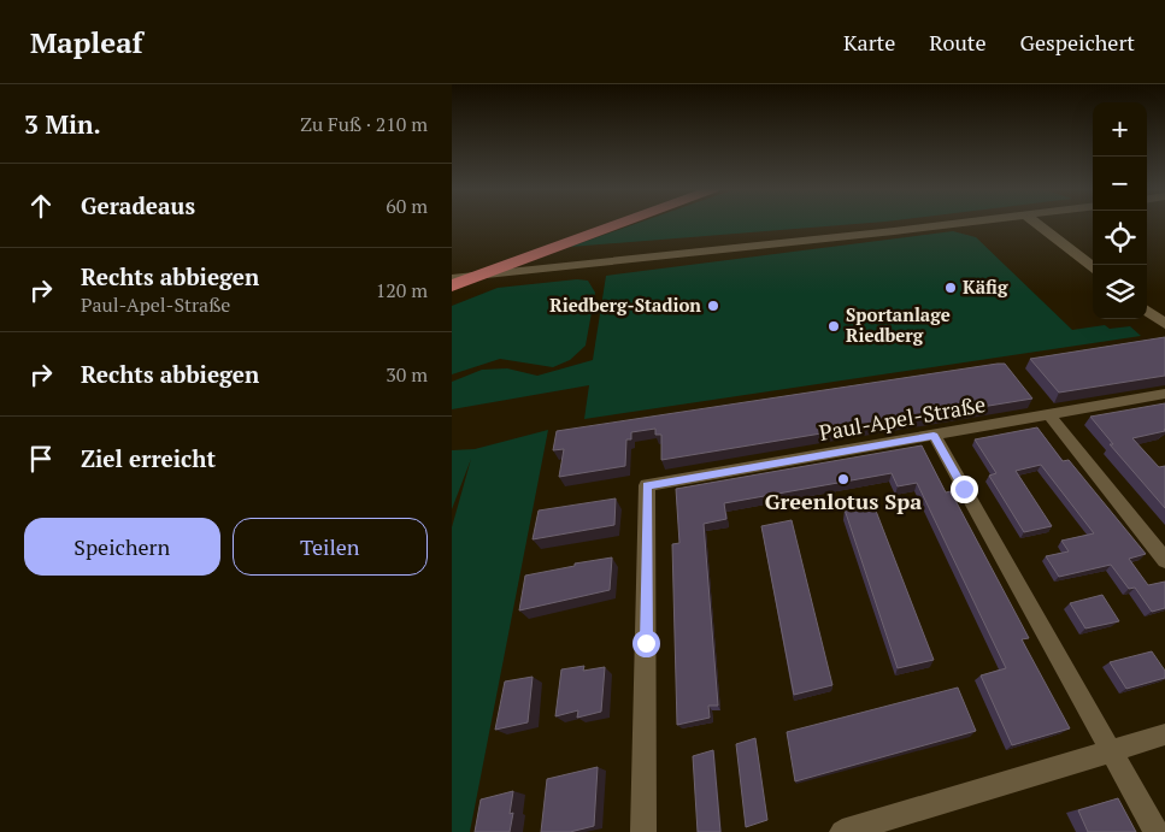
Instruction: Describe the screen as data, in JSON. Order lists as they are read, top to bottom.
{
  "streets": {
    "street": ["Paul-Apel-Straße"]
  },
  "places": [
    "Käfig",
    "Riedberg-Stadion",
    "Sportanlage Riedberg",
    "Greenlotus Spa"
  ],
  "page": {
    "header": "Mapleaf",
    "nav": ["Karte", "Route", "Gespeichert"],
    "heading": ["3 Min.", "Zu Fuß · 210 m"],
    "map_buttons": ["+", "−"],
    "list": [
      ["Geradeaus", "60 m"],
      ["Rechts abbiegen", "Paul-Apel-Straße", "120 m"],
      ["Rechts abbiegen", "30 m"],
      "Ziel erreicht"
    ],
    "buttons": ["Speichern", "Teilen"]
  }
}
